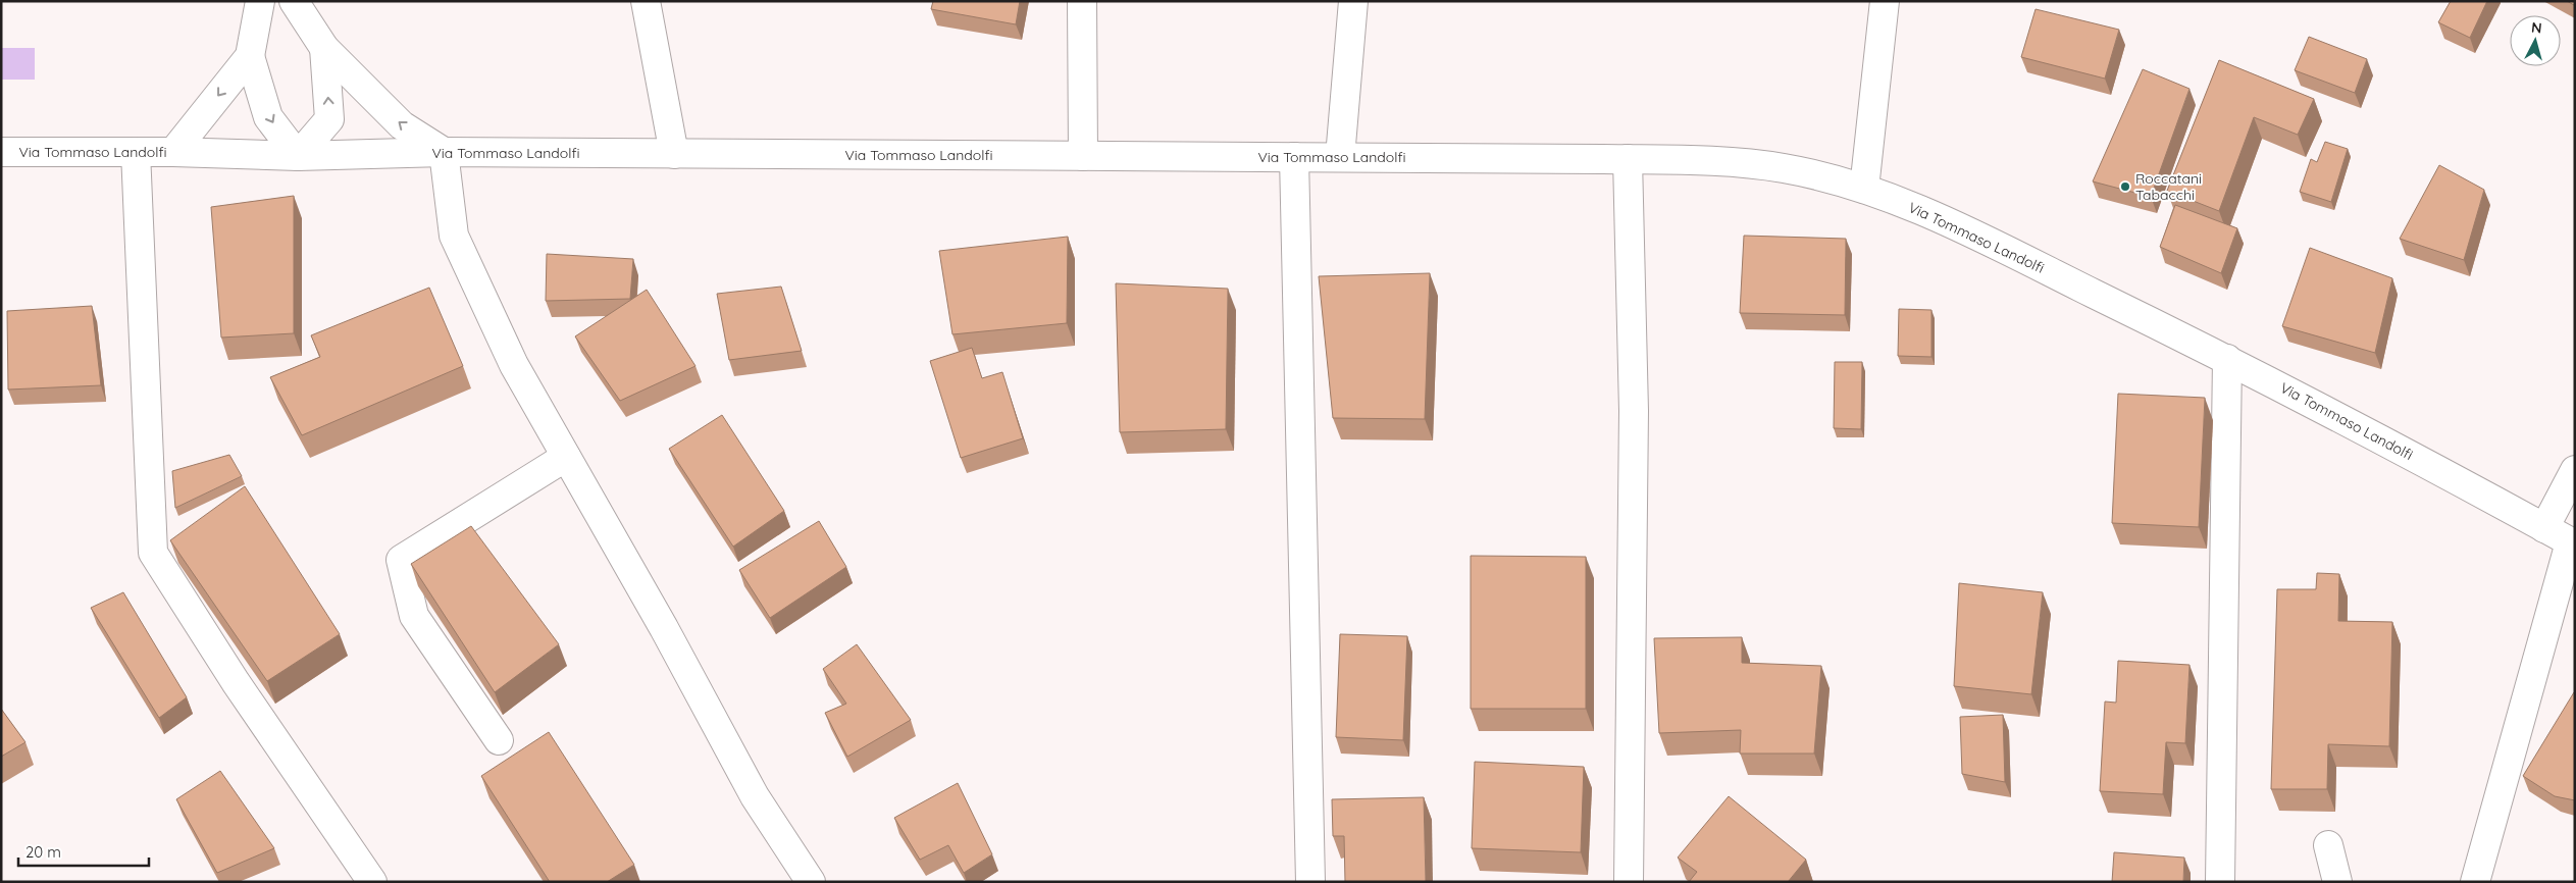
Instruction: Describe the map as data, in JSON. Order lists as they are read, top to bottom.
{
  "streets": {
    "street": ["Via Tommaso Landolfi"]
  },
  "places": ["Roccatani Tabacchi"],
  "scale_bar": "20 m",
  "north": "top"
}
